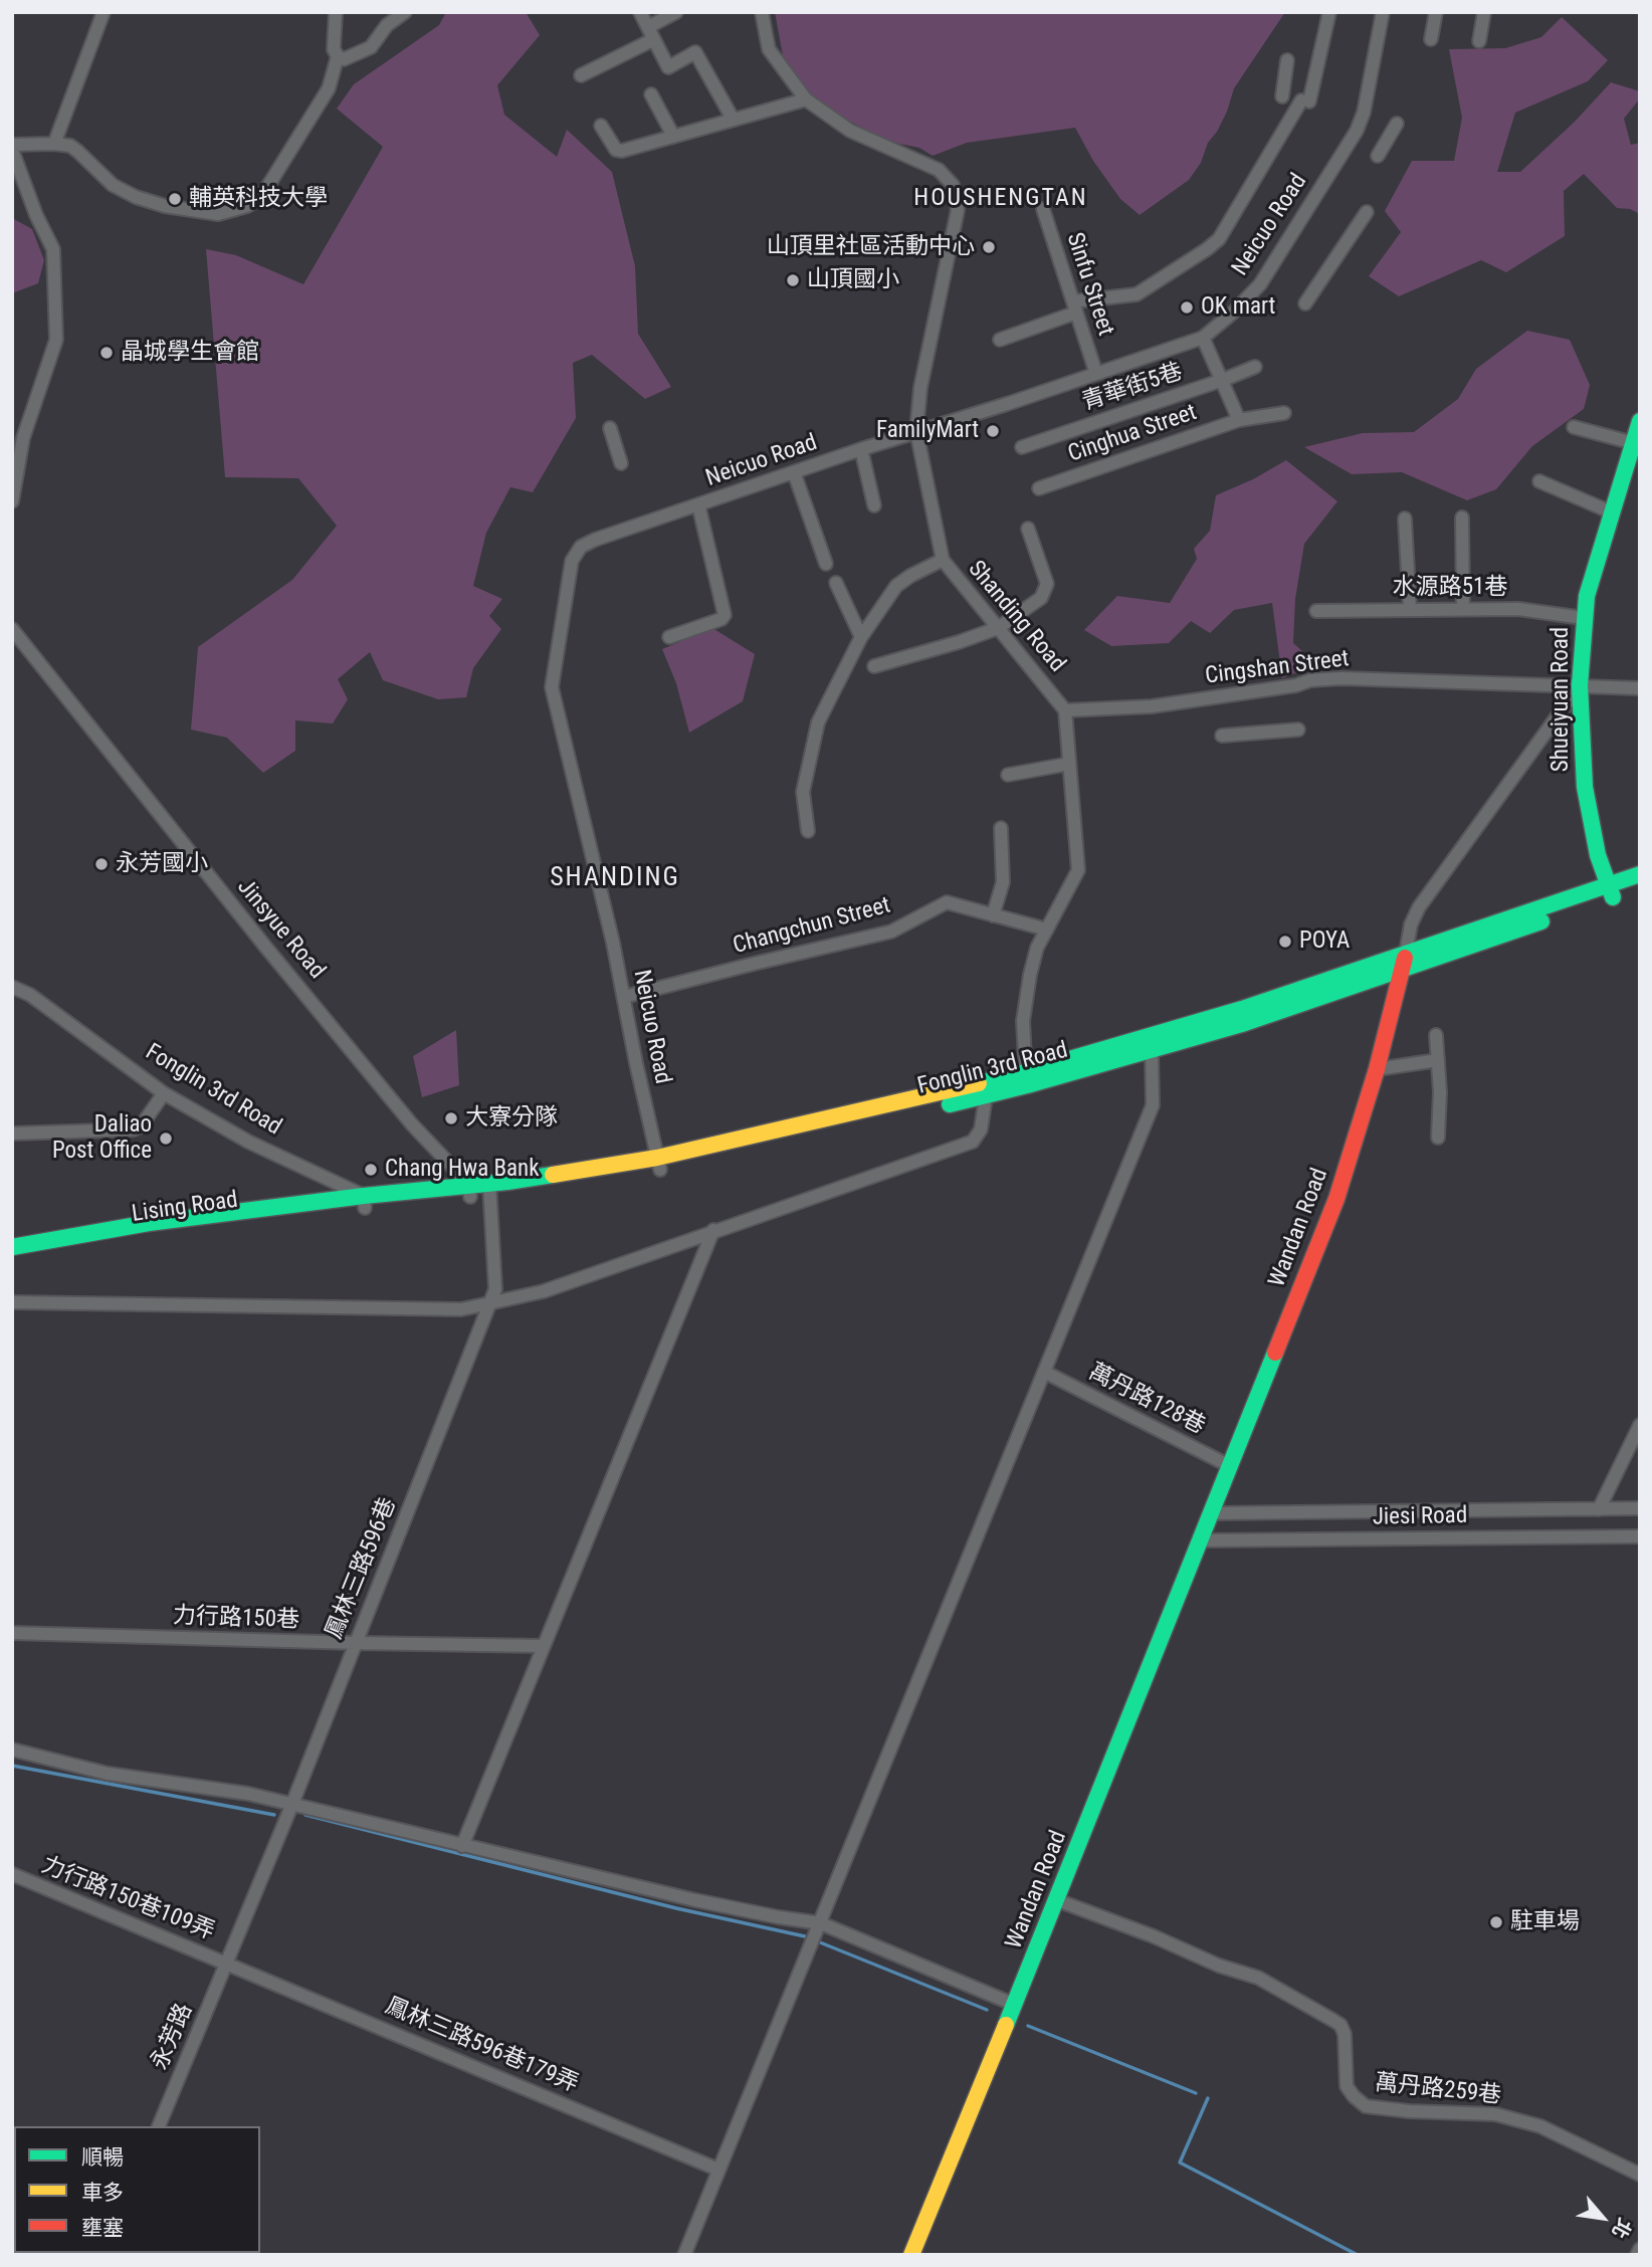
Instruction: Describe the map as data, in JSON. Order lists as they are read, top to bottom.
{
  "streets": {
    "main road": [
      "Shueiyuan Road",
      "Fonglin 3rd Road",
      "Lising Road",
      "Wandan Road"
    ],
    "street": [
      "Neicuo Road",
      "Sinfu Street",
      "青華街5巷",
      "Cinghua Street",
      "水源路51巷",
      "Shanding Road",
      "Cingshan Street",
      "Changchun Street",
      "Jinsyue Road",
      "萬丹路128巷",
      "Jiesi Road",
      "鳳林三路596巷",
      "力行路150巷",
      "力行路150巷109弄",
      "永芳路",
      "鳳林三路596巷179弄",
      "萬丹路259巷"
    ]
  },
  "crossings": [
    ["Neicuo Road", "Sinfu Street"],
    ["Neicuo Road", "Shanding Road"],
    ["Neicuo Road", "Changchun Street"],
    ["Neicuo Road", "Fonglin 3rd Road"],
    ["水源路51巷", "Shueiyuan Road"],
    ["Shanding Road", "Cingshan Street"],
    ["Cingshan Street", "Shueiyuan Road"],
    ["Shueiyuan Road", "Fonglin 3rd Road"],
    ["Jinsyue Road", "Fonglin 3rd Road"],
    ["Fonglin 3rd Road", "Lising Road"],
    ["Fonglin 3rd Road", "Wandan Road"],
    ["Fonglin 3rd Road", "鳳林三路596巷"],
    ["Wandan Road", "萬丹路128巷"],
    ["Wandan Road", "Jiesi Road"],
    ["Wandan Road", "萬丹路259巷"],
    ["鳳林三路596巷", "力行路150巷"],
    ["鳳林三路596巷", "力行路150巷109弄"],
    ["鳳林三路596巷", "永芳路"],
    ["鳳林三路596巷", "鳳林三路596巷179弄"],
    ["力行路150巷109弄", "永芳路"],
    ["力行路150巷109弄", "鳳林三路596巷179弄"],
    ["永芳路", "鳳林三路596巷179弄"]
  ],
  "districts": ["HOUSHENGTAN", "SHANDING"],
  "places": [
    "輔英科技大學",
    "山頂里社區活動中心",
    "山頂國小",
    "OK mart",
    "晶城學生會館",
    "FamilyMart",
    "永芳國小",
    "POYA",
    "大寮分隊",
    "Daliao Post Office",
    "Chang Hwa Bank",
    "駐車場"
  ],
  "legend": ["順暢", "車多", "壅塞"],
  "north": "bottom right"
}
